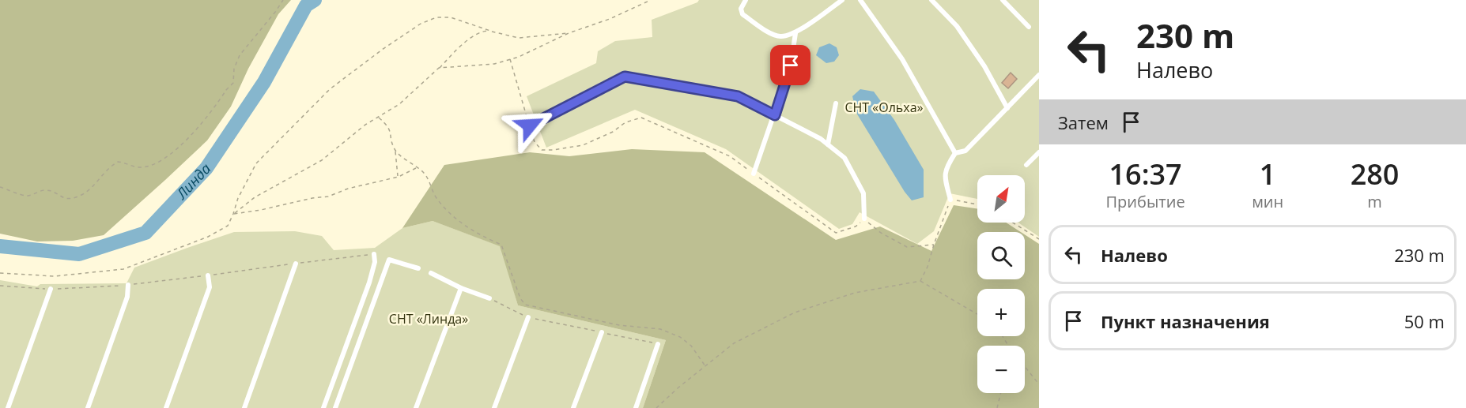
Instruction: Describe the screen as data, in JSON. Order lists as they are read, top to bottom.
{
  "water": ["Линда"],
  "parks": ["СНТ «Ольха»", "СНТ «Линда»"],
  "north": "top right",
  "page": {
    "turn": ["230 m", "Налево"],
    "then": "Затем",
    "eta": [
      "16:37",
      "Прибытие",
      "1",
      "мин",
      "280",
      "m"
    ],
    "map_buttons": ["+", "−"],
    "list": [
      {
        "name": "Налево",
        "value": "230 m"
      },
      {
        "name": "Пункт назначения",
        "value": "50 m"
      }
    ]
  }
}
